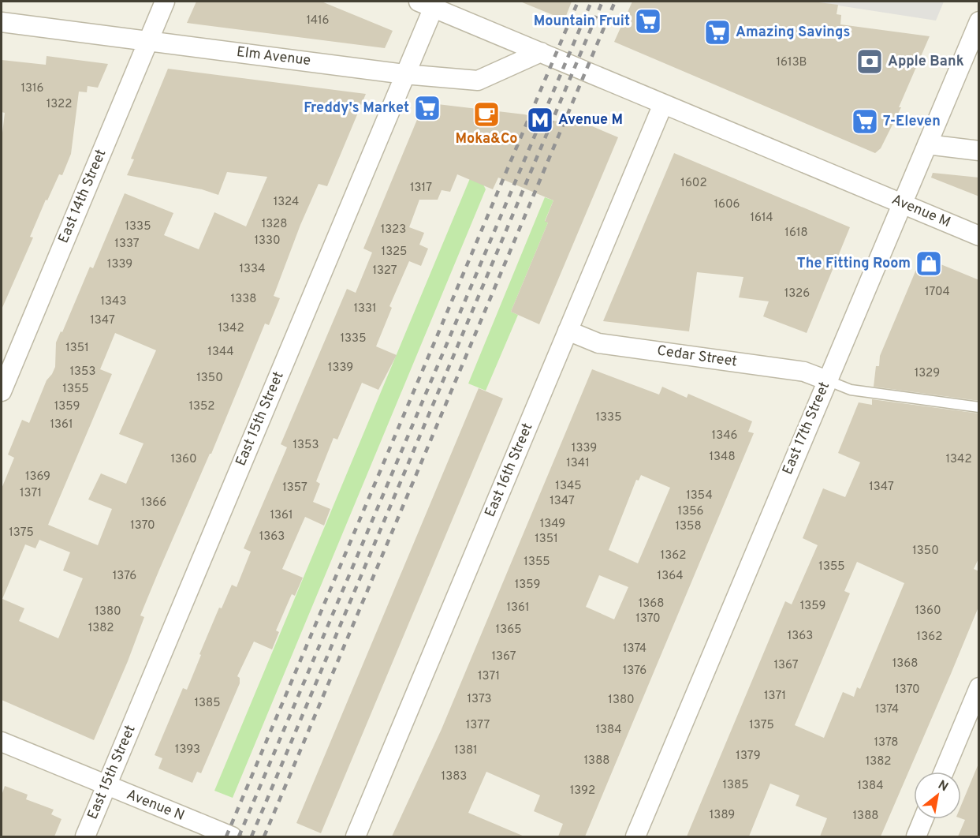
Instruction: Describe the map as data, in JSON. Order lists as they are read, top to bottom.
{
  "streets": {
    "street": [
      "Elm Avenue",
      "East 14th Street",
      "Avenue M",
      "Cedar Street",
      "East 15th Street",
      "East 17th Street",
      "East 16th Street",
      "Avenue N"
    ]
  },
  "crossings": [
    ["Elm Avenue", "East 14th Street"],
    ["Elm Avenue", "Avenue M"],
    ["Elm Avenue", "East 15th Street"],
    ["Avenue M", "East 15th Street"],
    ["Avenue M", "East 17th Street"],
    ["Avenue M", "East 16th Street"],
    ["Cedar Street", "East 17th Street"],
    ["Cedar Street", "East 16th Street"],
    ["East 15th Street", "Avenue N"]
  ],
  "places": {
    "supermarket": [
      "Mountain Fruit",
      "Amazing Savings",
      "Freddy's Market",
      "7-Eleven"
    ],
    "bank": ["Apple Bank"],
    "cafe": ["Moka&Co"],
    "metro station": ["Avenue M"],
    "shop": ["The Fitting Room"]
  },
  "house_numbers": [
    "1416",
    "1613B",
    "1316",
    "1322",
    "1602",
    "1317",
    "1324",
    "1606",
    "1614",
    "1328",
    "1335",
    "1323",
    "1618",
    "1330",
    "1337",
    "1325",
    "1339",
    "1334",
    "1327",
    "1704",
    "1326",
    "1338",
    "1343",
    "1331",
    "1347",
    "1342",
    "1335",
    "1351",
    "1344",
    "1339",
    "1353",
    "1329",
    "1350",
    "1355",
    "1359",
    "1352",
    "1335",
    "1361",
    "1346",
    "1353",
    "1339",
    "1348",
    "1360",
    "1342",
    "1341",
    "1369",
    "1345",
    "1347",
    "1357",
    "1371",
    "1354",
    "1347",
    "1366",
    "1356",
    "1361",
    "1349",
    "1370",
    "1358",
    "1375",
    "1363",
    "1351",
    "1350",
    "1362",
    "1355",
    "1355",
    "1376",
    "1364",
    "1359",
    "1368",
    "1359",
    "1361",
    "1360",
    "1380",
    "1370",
    "1382",
    "1365",
    "1363",
    "1362",
    "1374",
    "1367",
    "1368",
    "1367",
    "1376",
    "1371",
    "1370",
    "1371",
    "1373",
    "1380",
    "1385",
    "1374",
    "1377",
    "1375",
    "1384",
    "1378",
    "1393",
    "1381",
    "1379",
    "1388",
    "1382",
    "1383",
    "1385",
    "1384",
    "1392",
    "1389",
    "1388"
  ],
  "north": "top right"
}
